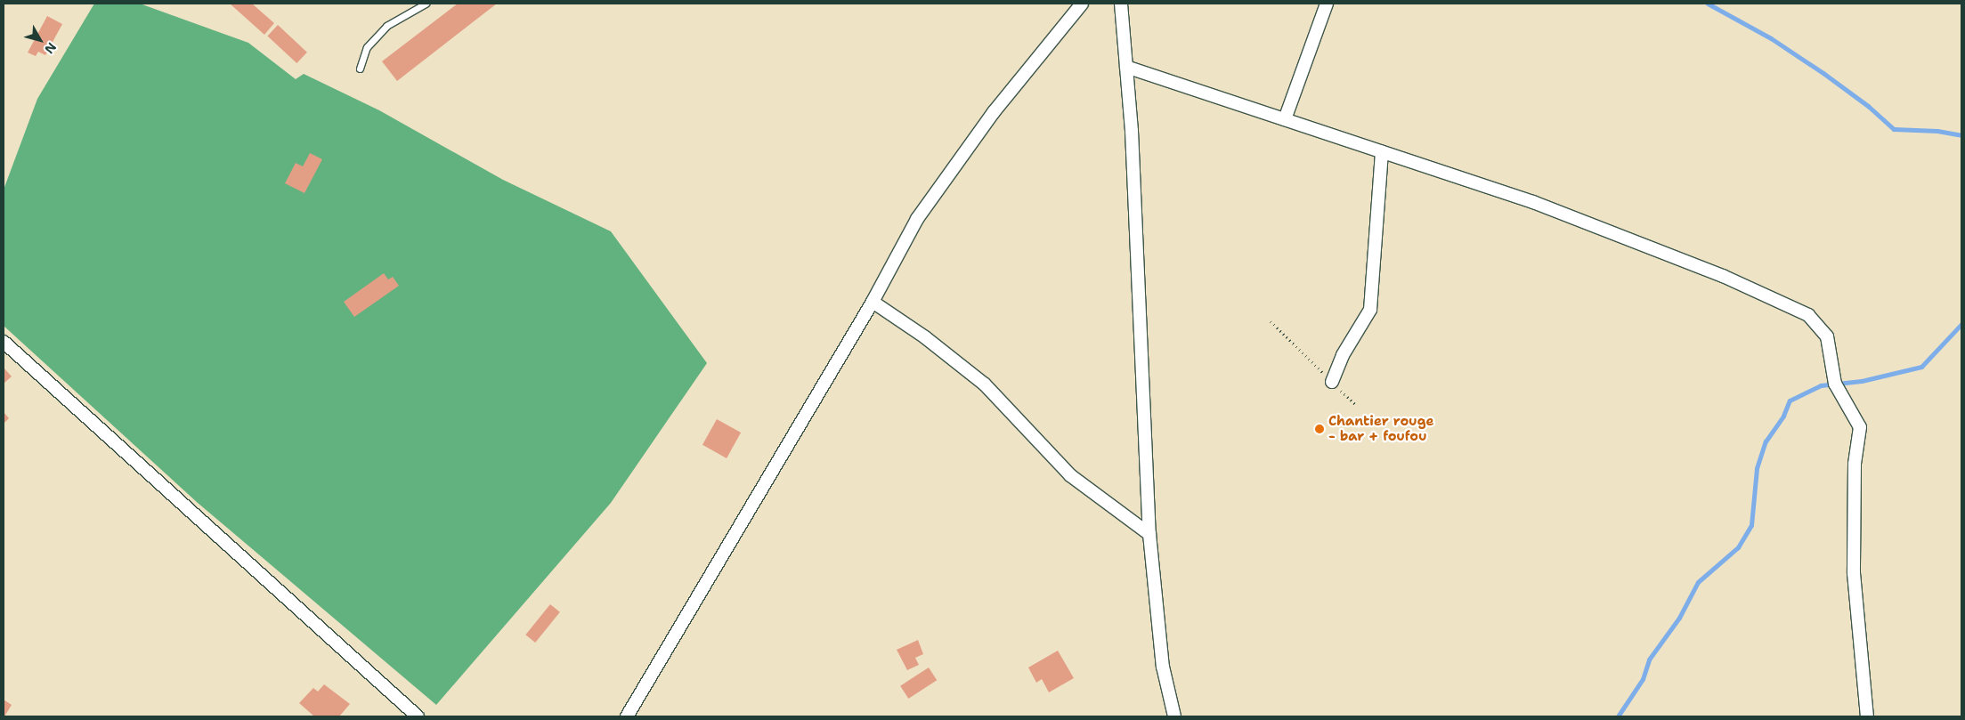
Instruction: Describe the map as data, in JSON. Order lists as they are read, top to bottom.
{
  "places": ["Chantier rouge - bar + foufou"],
  "north": "bottom right"
}
